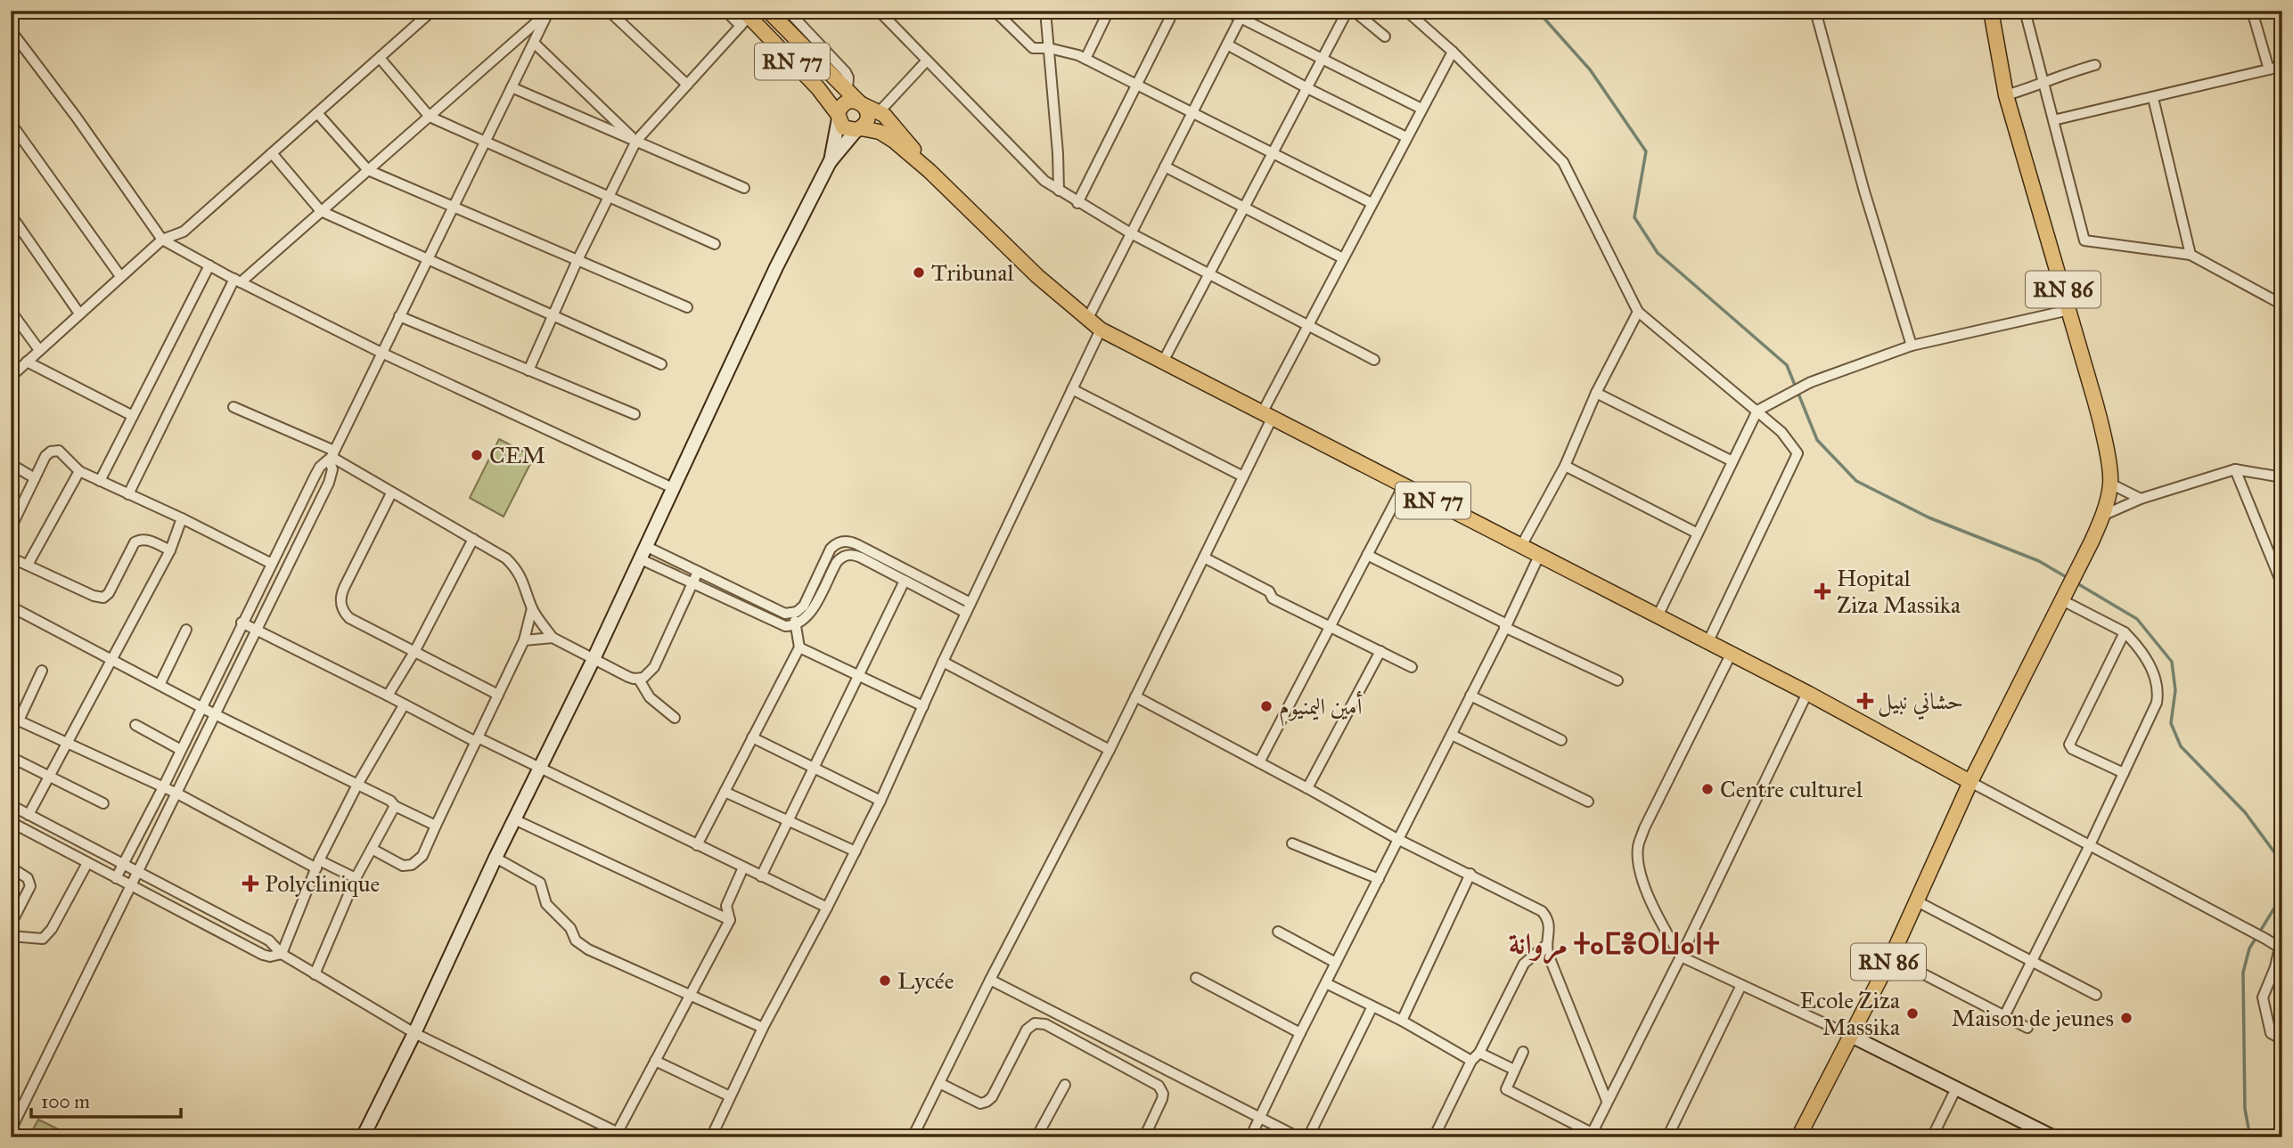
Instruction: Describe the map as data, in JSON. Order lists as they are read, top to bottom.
{
  "streets": {
    "main road": ["RN 77", "RN 86"]
  },
  "crossings": [
    ["RN 77", "RN 86"]
  ],
  "districts": ["مروانة ⵜⴰⵎⴻⵔⵡⴰⵏⵜ"],
  "places": {
    "other": [
      "Tribunal",
      "CEM",
      "أمين اليمنيوم",
      "Centre culturel",
      "Lycée",
      "Ecole Ziza Massika",
      "Maison de jeunes"
    ],
    "health": ["Hopital Ziza Massika", "حشاني نبيل", "Polyclinique"]
  },
  "scale_bar": "100 m"
}
